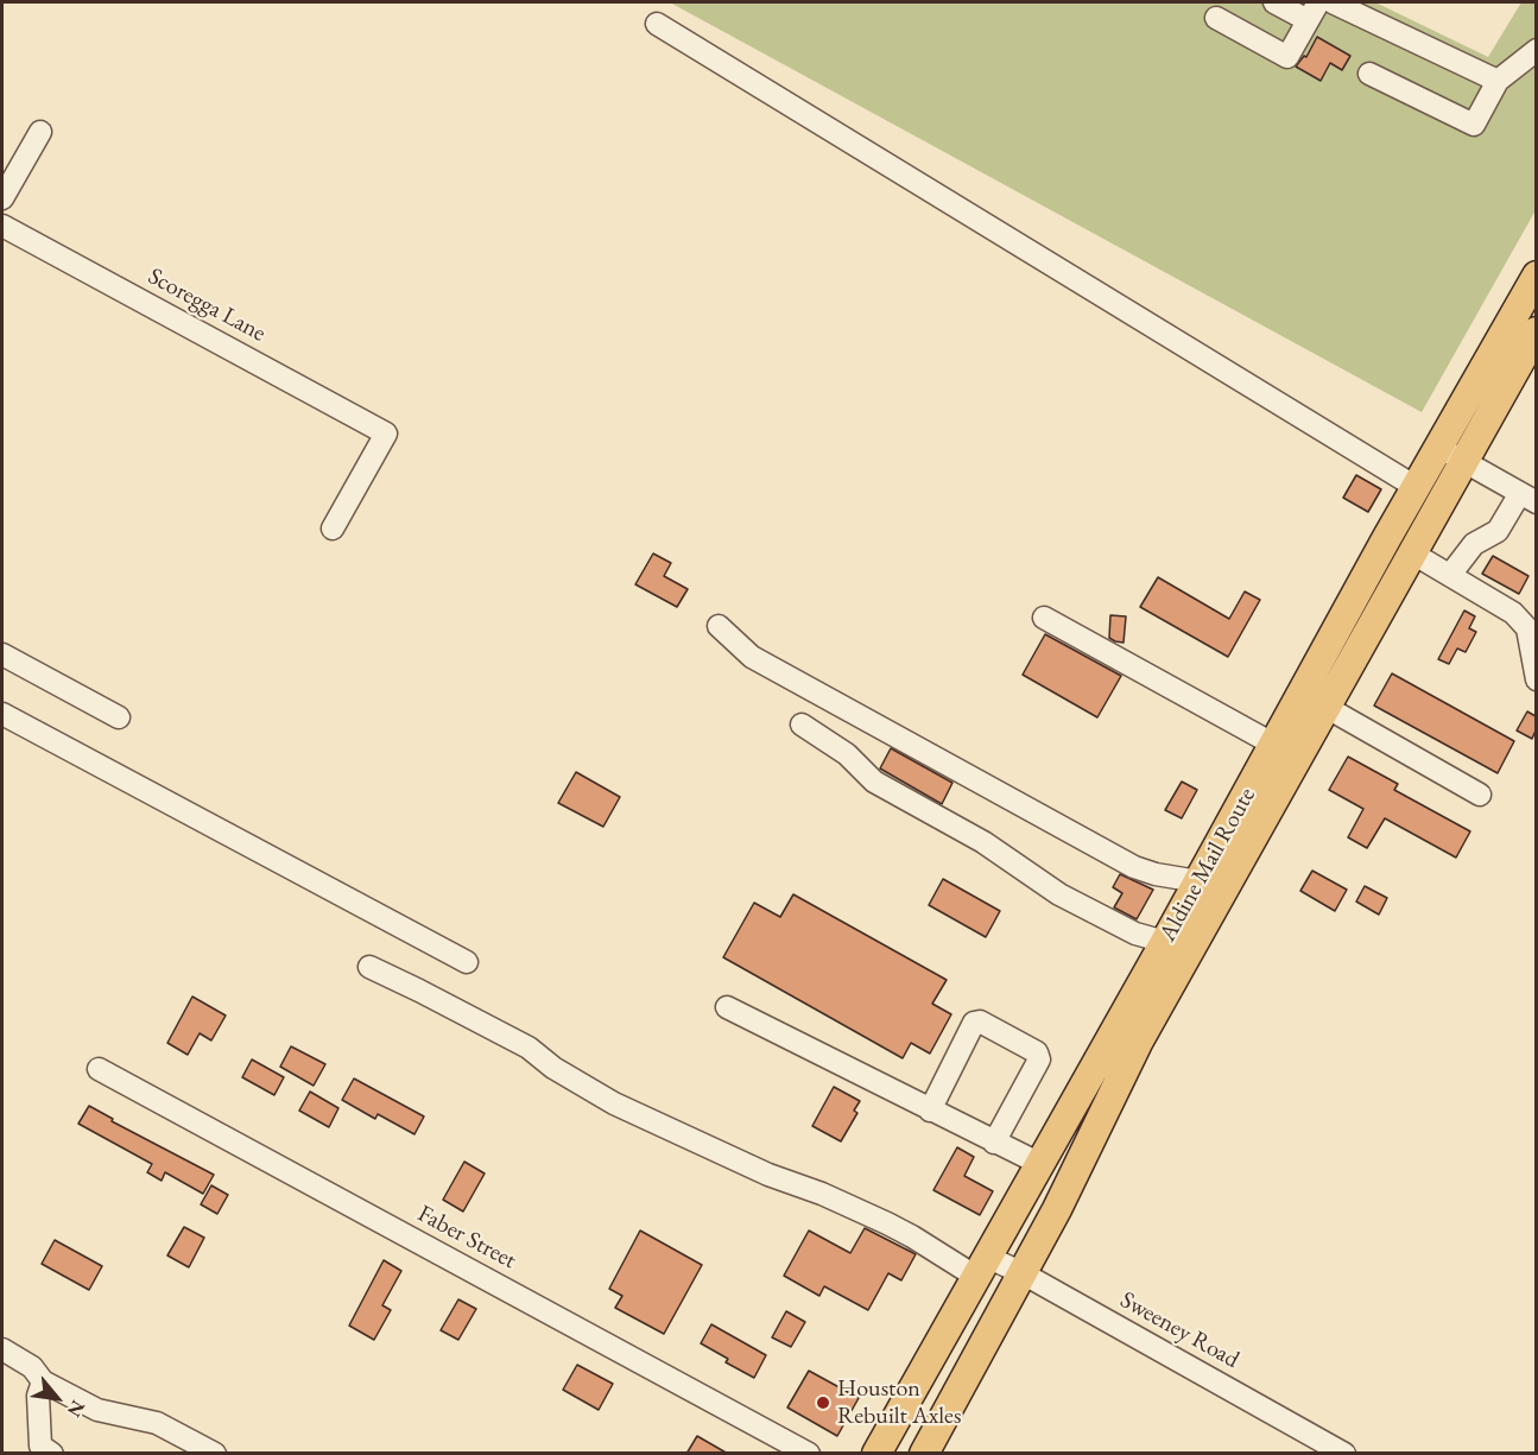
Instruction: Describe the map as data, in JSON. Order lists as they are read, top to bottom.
{
  "streets": {
    "main road": ["Aldine Mail Route"],
    "street": ["Scoregga Lane", "Faber Street", "Sweeney Road"]
  },
  "crossings": [
    ["Aldine Mail Route", "Sweeney Road"]
  ],
  "places": ["Houston Rebuilt Axles"],
  "north": "bottom right"
}
